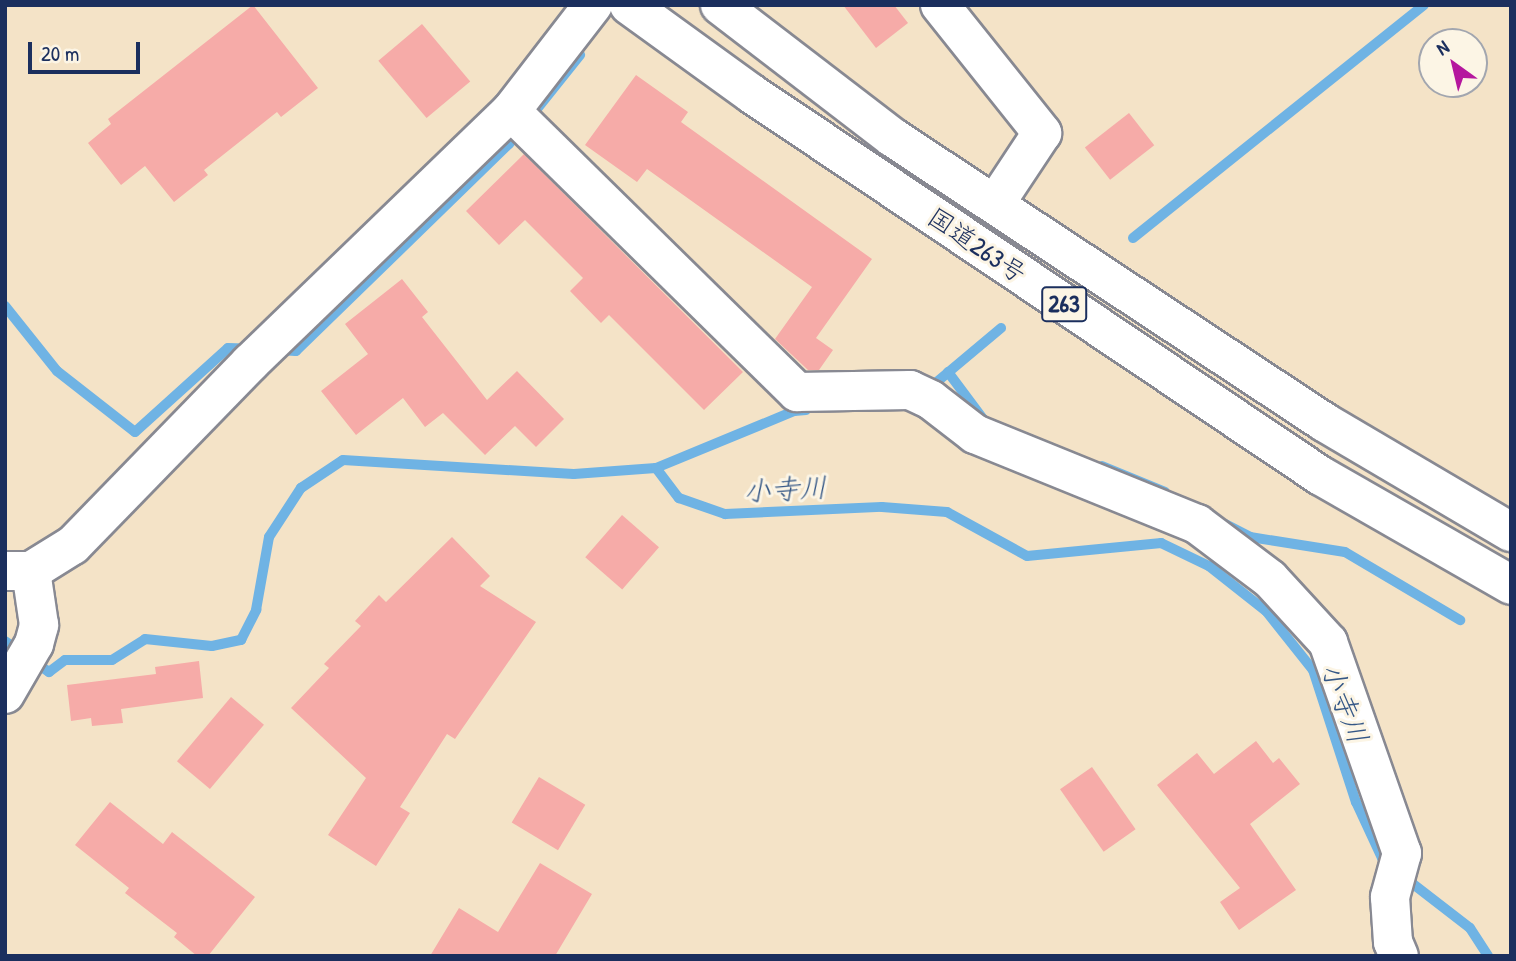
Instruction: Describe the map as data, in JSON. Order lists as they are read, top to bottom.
{
  "streets": {
    "main road": ["国道263号", "263"]
  },
  "water": ["小寺川"],
  "scale_bar": "20 m",
  "north": "top left"
}
